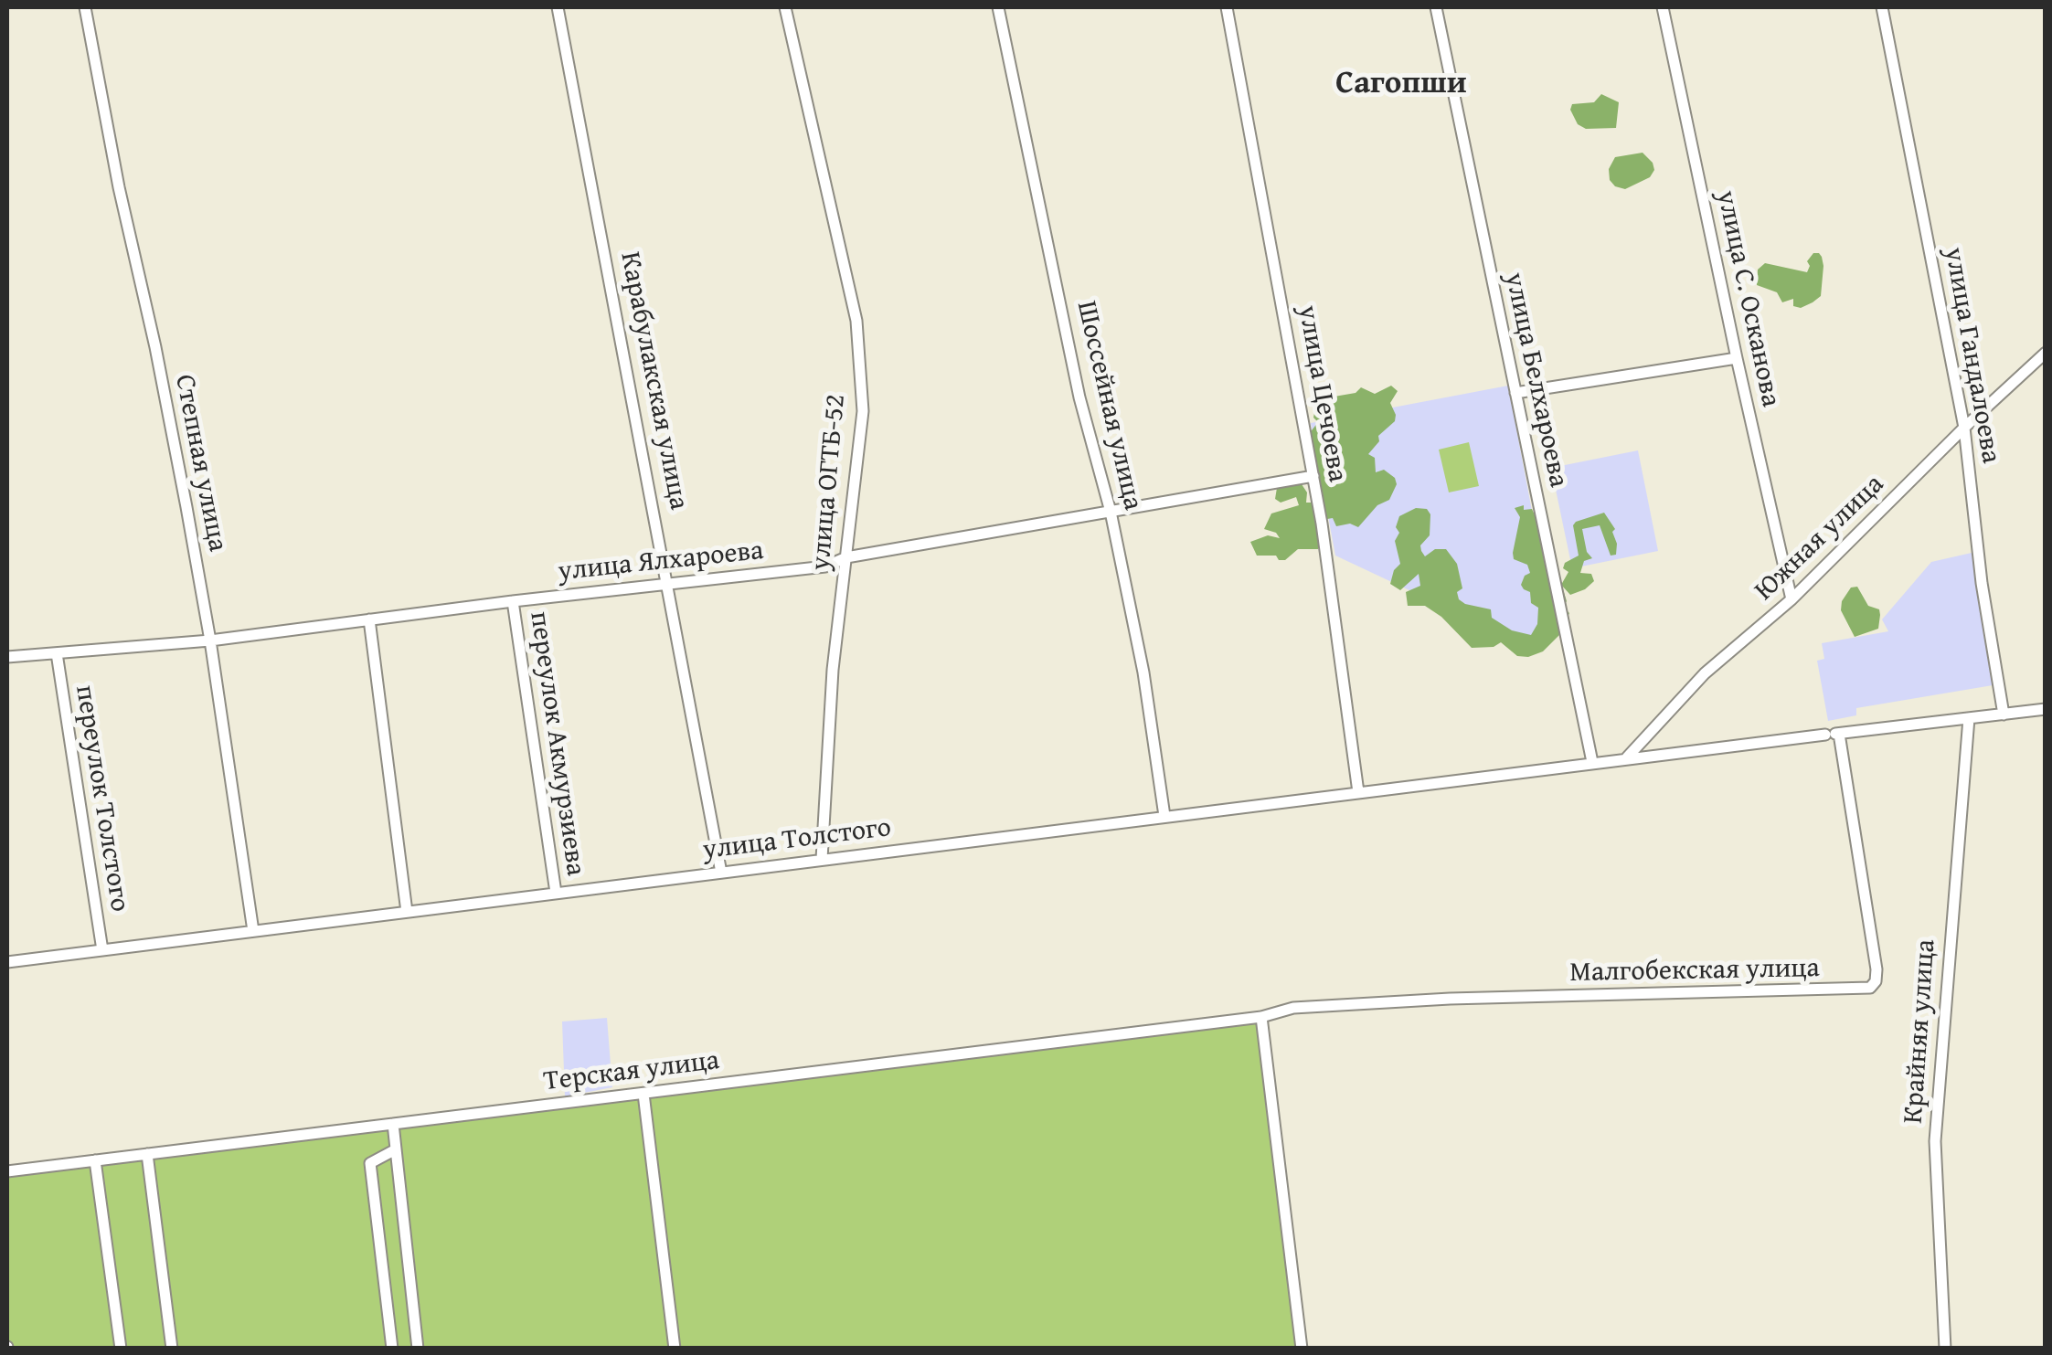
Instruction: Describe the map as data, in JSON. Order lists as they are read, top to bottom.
{
  "streets": {
    "street": [
      "улица С. Осканова",
      "улица Гандалоева",
      "улица Белхароева",
      "Карабулакская улица",
      "улица Цечоева",
      "Шоссейная улица",
      "Степная улица",
      "улица ОГТБ-52",
      "Южная улица",
      "улица Ялхароева",
      "переулок Акмурзиева",
      "переулок Толстого",
      "улица Толстого",
      "Малгобекская улица",
      "Крайняя улица",
      "Терская улица"
    ]
  },
  "crossings": [
    ["улица С. Осканова", "Южная улица"],
    ["улица Гандалоева", "Южная улица"],
    ["улица Белхароева", "улица Толстого"],
    ["Карабулакская улица", "улица Ялхароева"],
    ["Карабулакская улица", "улица Толстого"],
    ["улица Цечоева", "улица Ялхароева"],
    ["улица Цечоева", "улица Толстого"],
    ["Шоссейная улица", "улица Ялхароева"],
    ["Шоссейная улица", "улица Толстого"],
    ["Степная улица", "улица Ялхароева"],
    ["Степная улица", "улица Толстого"],
    ["улица ОГТБ-52", "улица Ялхароева"],
    ["улица ОГТБ-52", "улица Толстого"],
    ["улица Ялхароева", "переулок Акмурзиева"],
    ["улица Ялхароева", "переулок Толстого"],
    ["переулок Акмурзиева", "улица Толстого"],
    ["переулок Толстого", "улица Толстого"],
    ["Малгобекская улица", "Терская улица"]
  ],
  "districts": ["Сагопши"]
}
